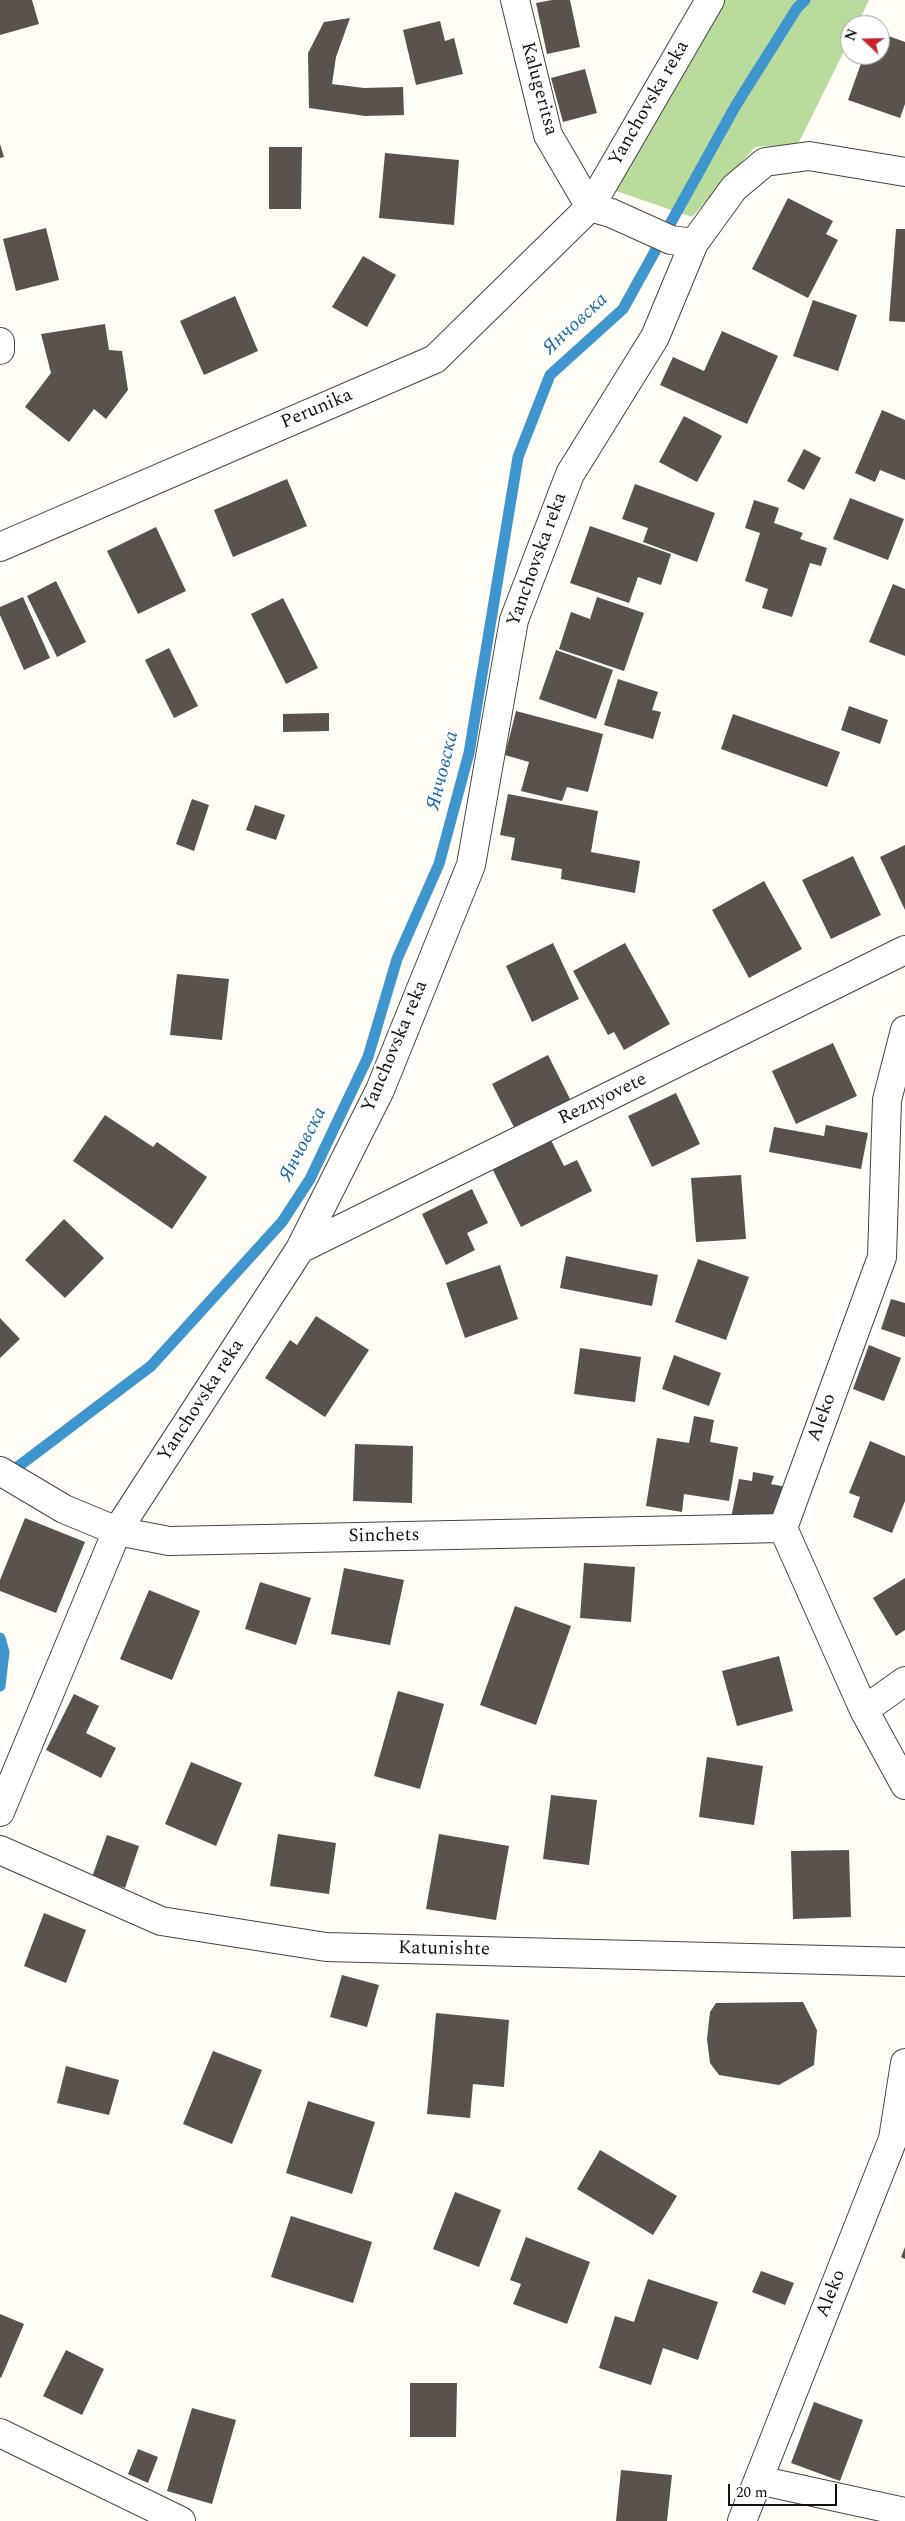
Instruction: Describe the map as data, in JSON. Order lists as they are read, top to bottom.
{
  "streets": {
    "street": [
      "Kalugeritsa",
      "Yanchovska reka",
      "Perunika",
      "Reznyovete",
      "Aleko",
      "Sinchets",
      "Katunishte"
    ]
  },
  "crossings": [
    ["Kalugeritsa", "Yanchovska reka"],
    ["Kalugeritsa", "Perunika"],
    ["Yanchovska reka", "Perunika"],
    ["Yanchovska reka", "Reznyovete"],
    ["Yanchovska reka", "Sinchets"],
    ["Aleko", "Sinchets"]
  ],
  "water": ["Янчовска"],
  "scale_bar": "20 m",
  "north": "left"
}
